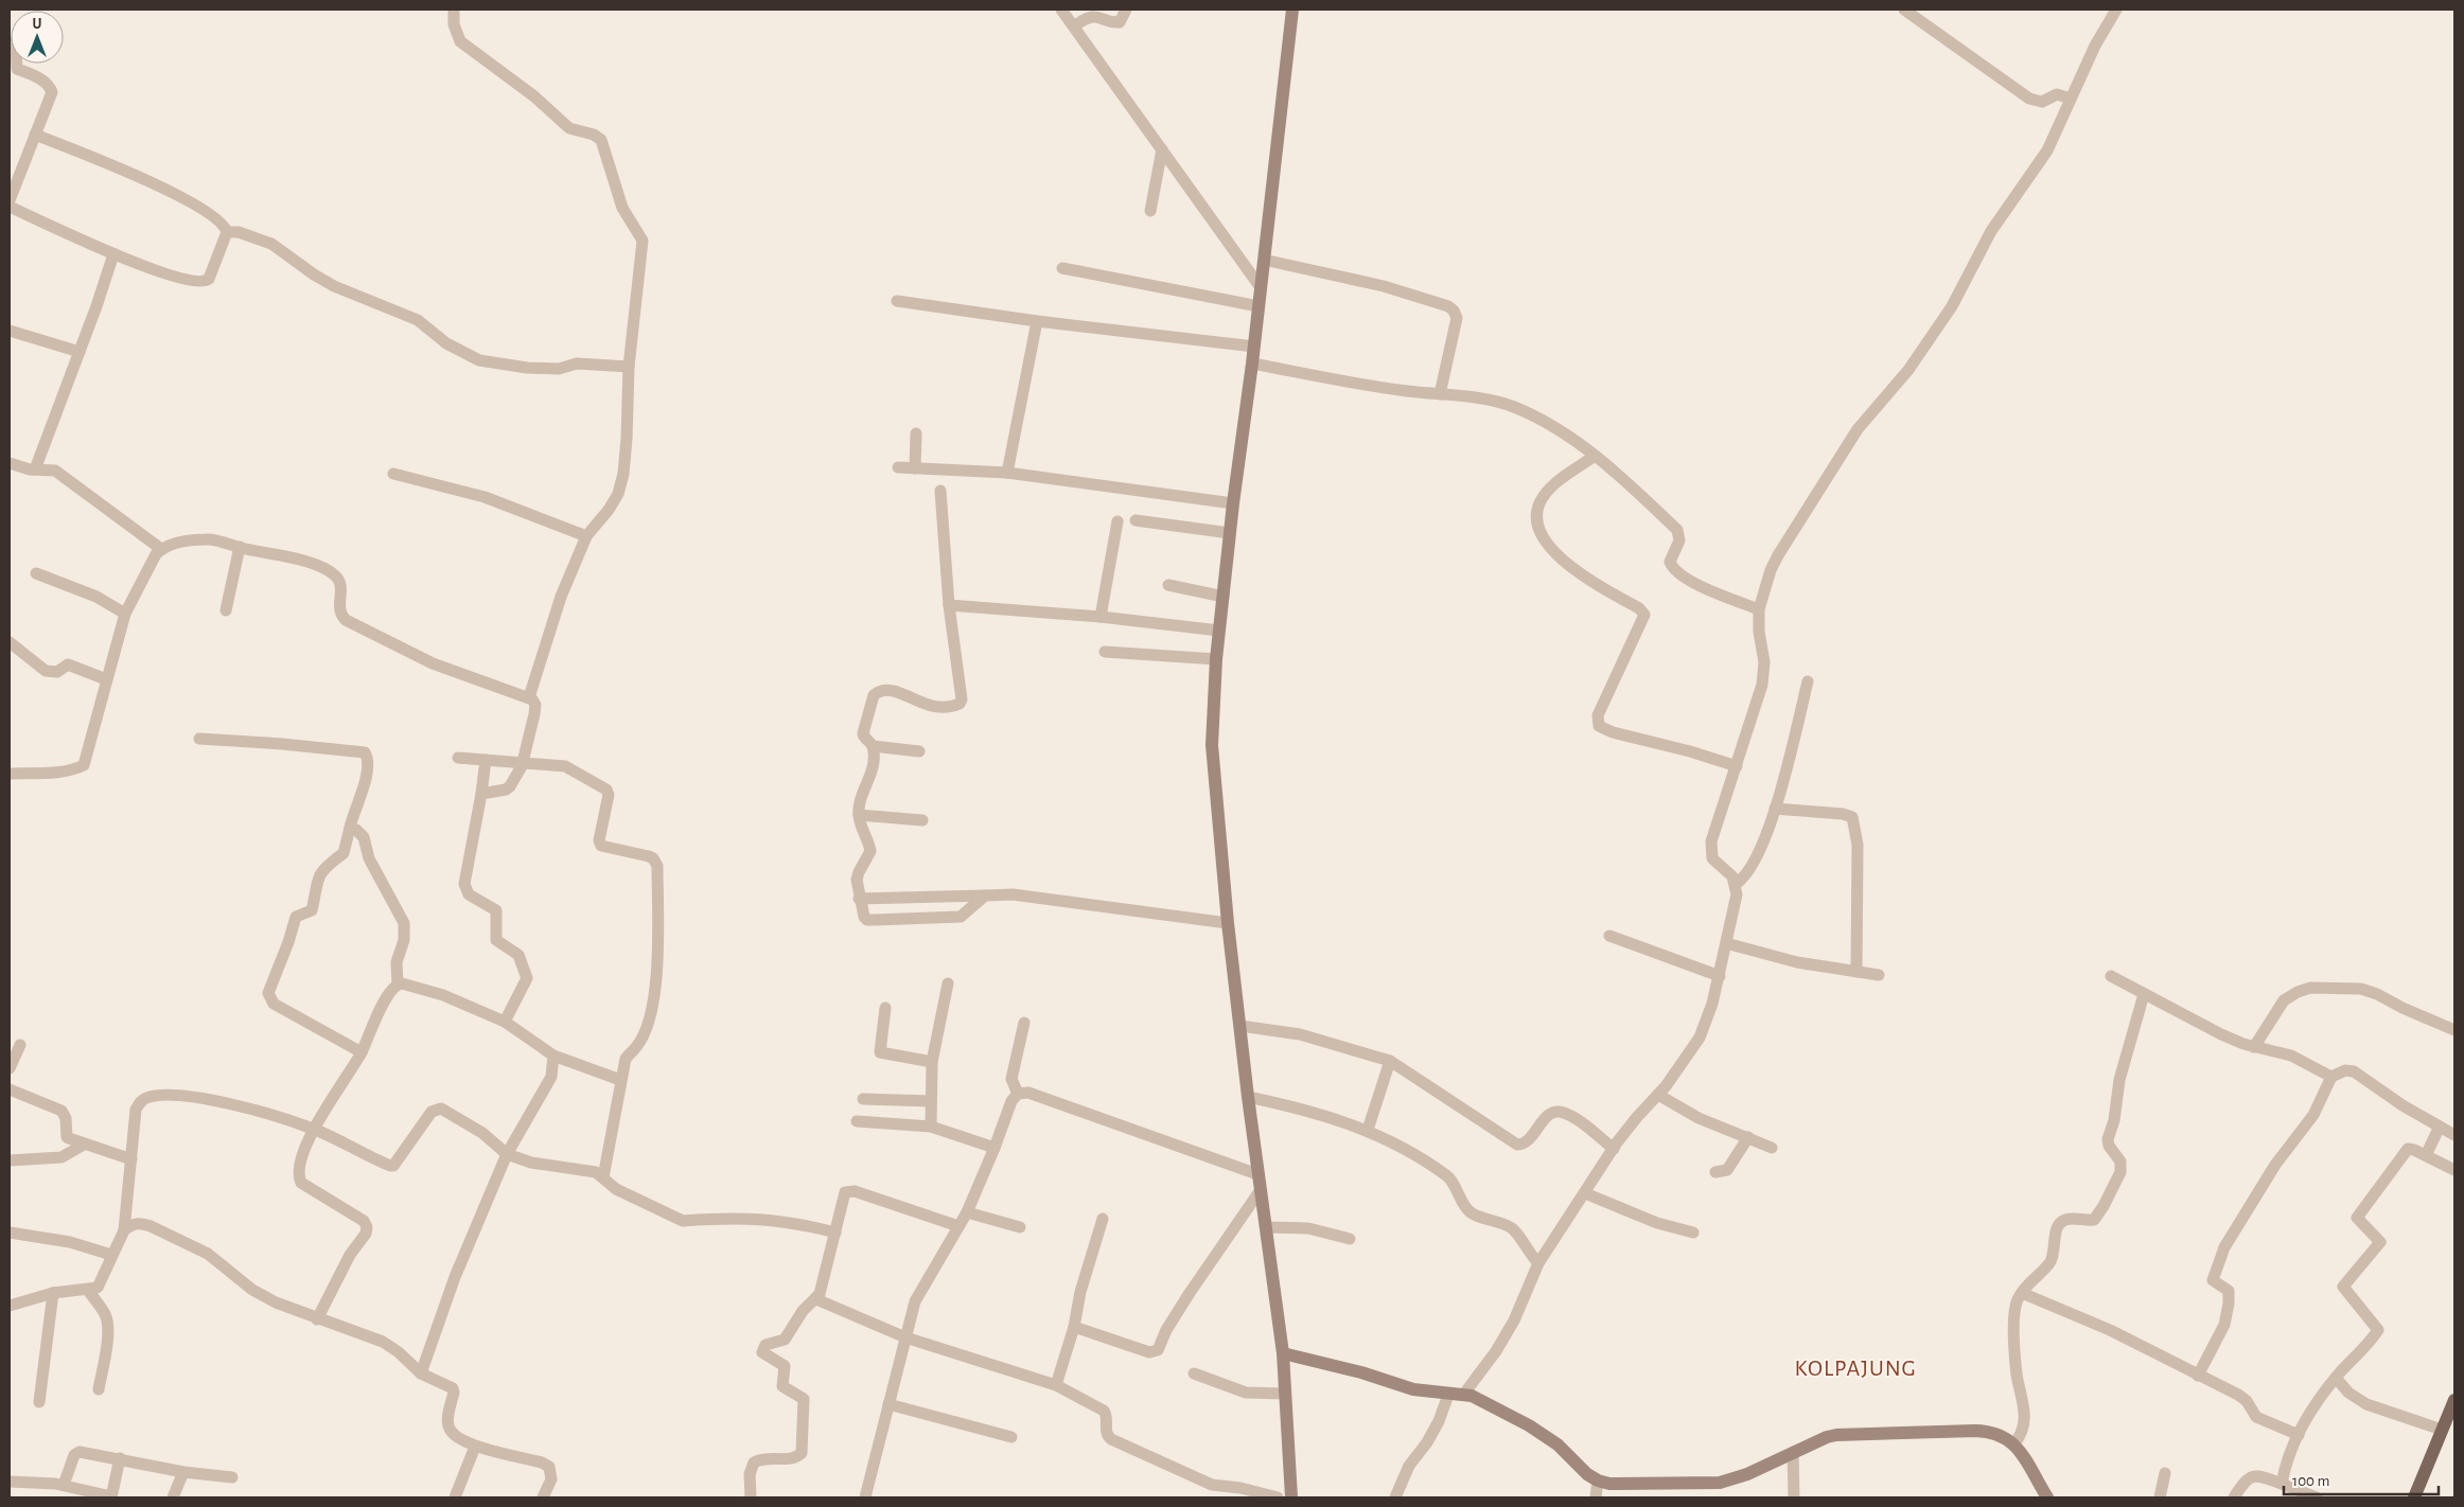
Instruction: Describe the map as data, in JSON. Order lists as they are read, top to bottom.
{
  "districts": ["KOLPAJUNG"],
  "scale_bar": "100 m",
  "north": "top"
}
